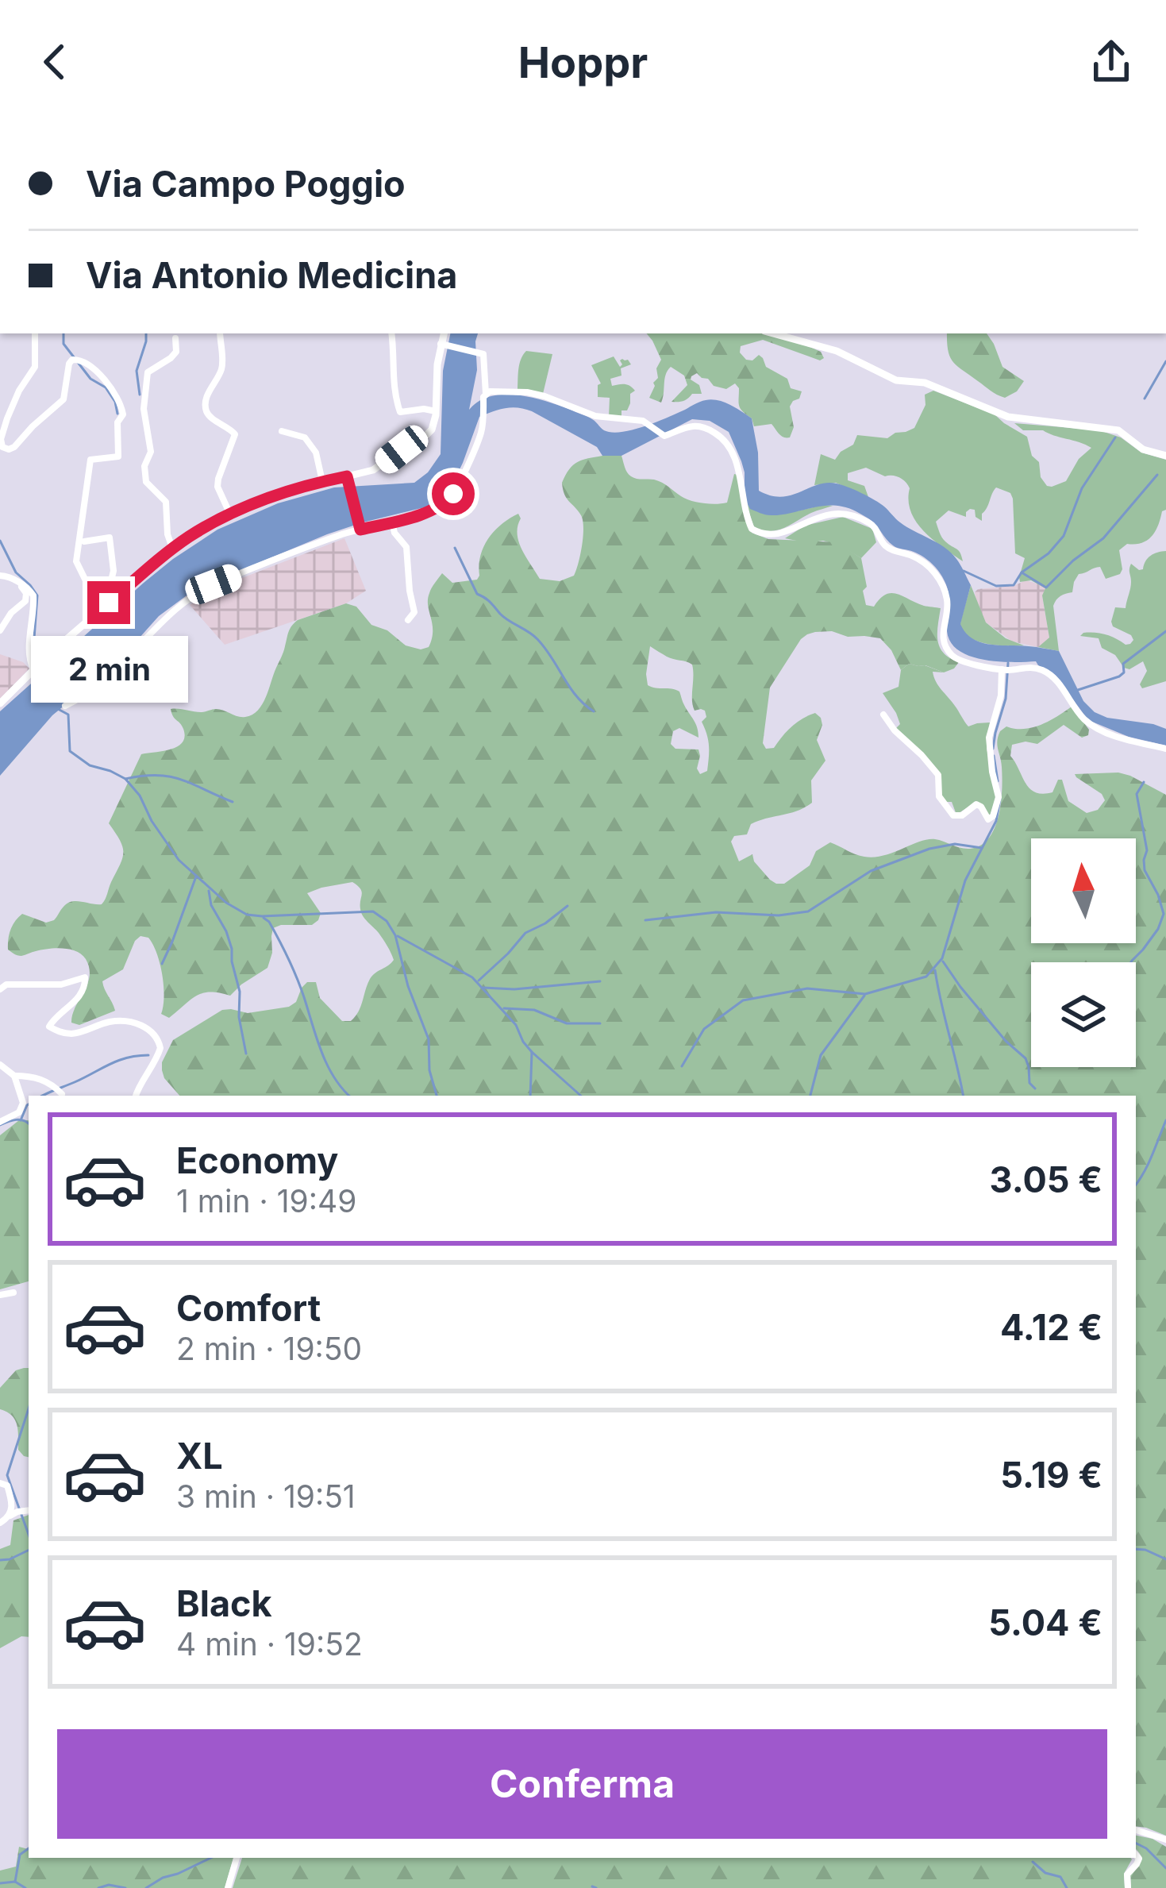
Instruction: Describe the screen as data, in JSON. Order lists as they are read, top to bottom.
{
  "north": "top",
  "page": {
    "header": "Hoppr",
    "banner": ["Via Campo Poggio", "Via Antonio Medicina"],
    "bubble": "2 min",
    "list": [
      {
        "name": "Economy",
        "note": "1 min · 19:49",
        "value": "3.05 €"
      },
      {
        "name": "Comfort",
        "note": "2 min · 19:50",
        "value": "4.12 €"
      },
      {
        "name": "XL",
        "note": "3 min · 19:51",
        "value": "5.19 €"
      },
      {
        "name": "Black",
        "note": "4 min · 19:52",
        "value": "5.04 €"
      }
    ],
    "buttons": "Conferma"
  }
}
